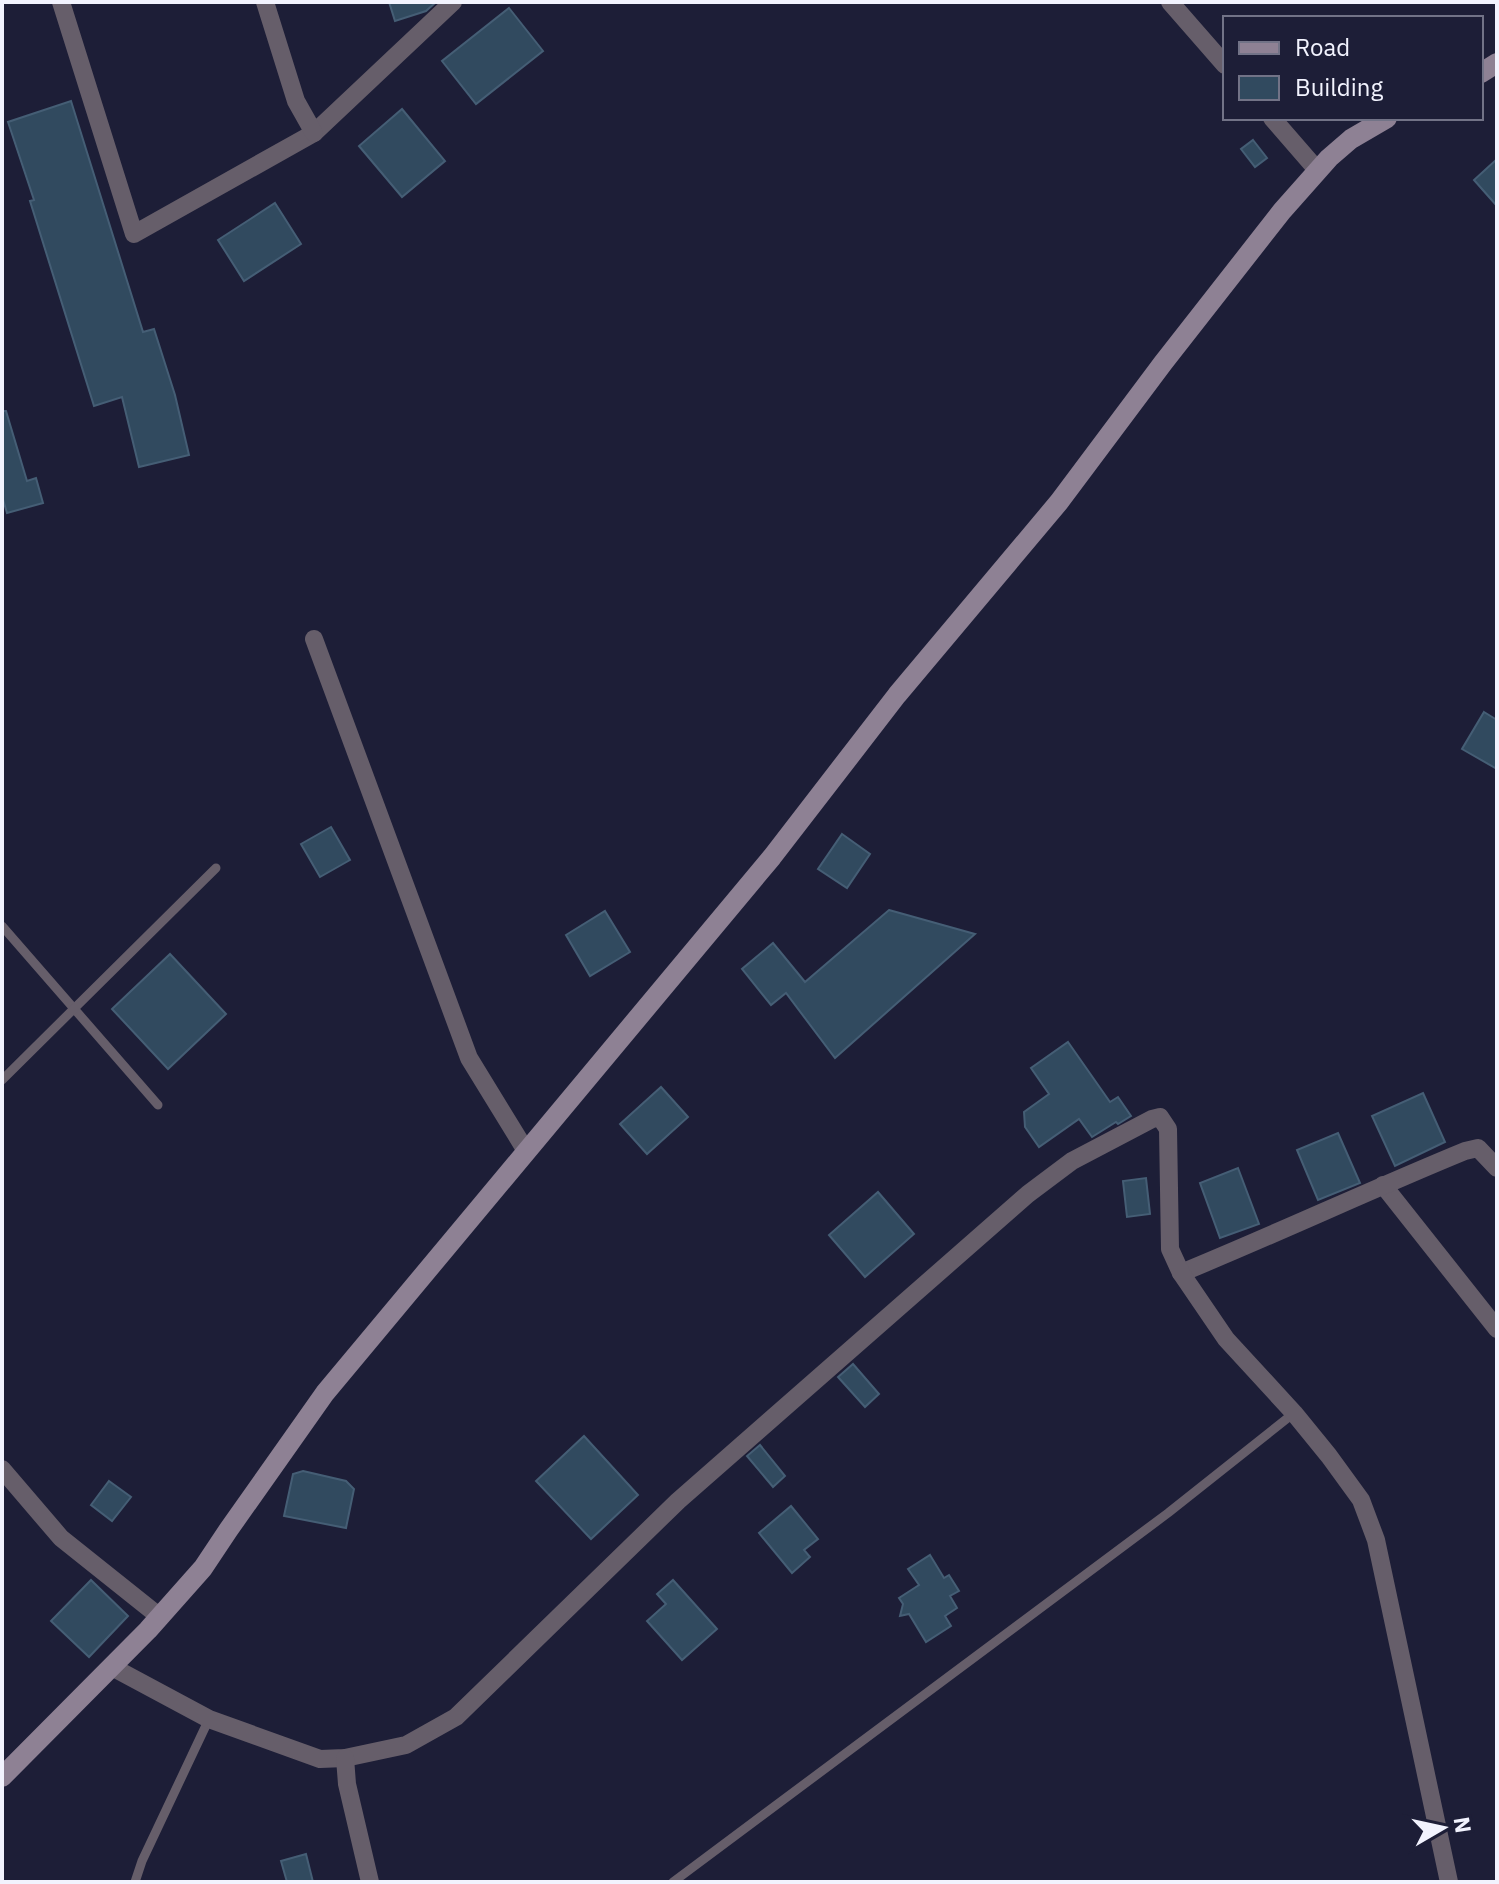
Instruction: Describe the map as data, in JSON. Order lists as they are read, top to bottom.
{
  "legend": ["Road", "Building"],
  "north": "right"
}
